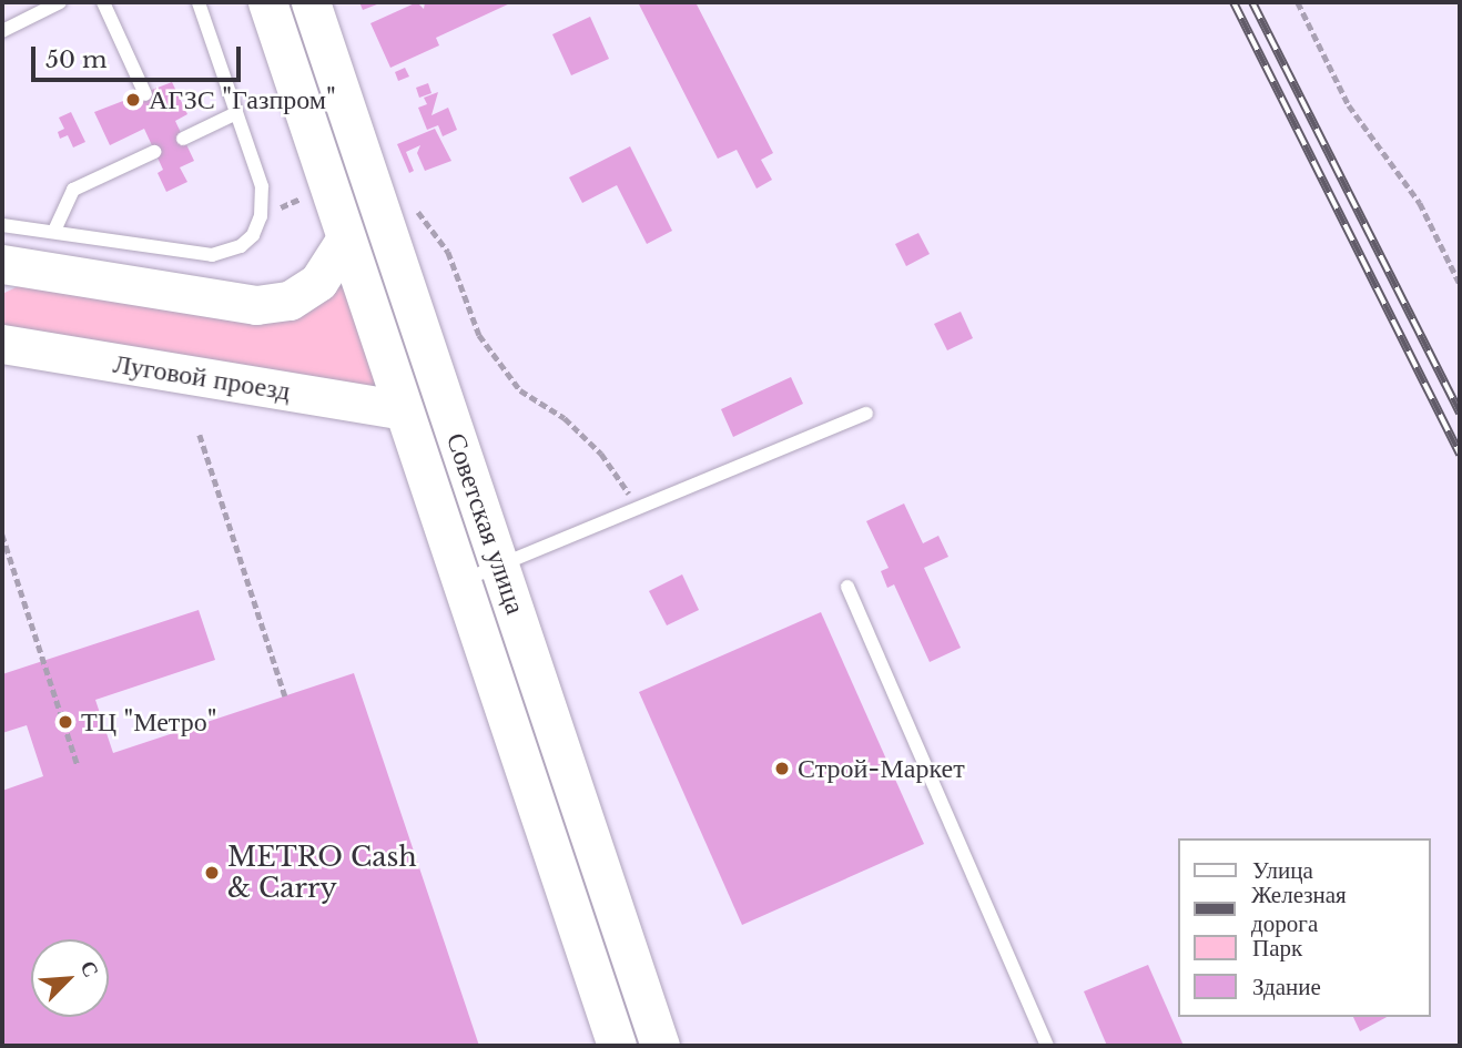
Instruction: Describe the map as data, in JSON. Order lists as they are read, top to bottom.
{
  "streets": {
    "main road": ["Луговой проезд", "Советская улица"]
  },
  "crossings": [
    ["Луговой проезд", "Советская улица"]
  ],
  "places": [
    "АГЗС \"Газпром\"",
    "ТЦ \"Метро\"",
    "Строй-Маркет",
    "METRO Cash & Carry"
  ],
  "legend": [
    "Улица",
    "Железная дорога",
    "Парк",
    "Здание"
  ],
  "scale_bar": "50 m",
  "north": "top right"
}
